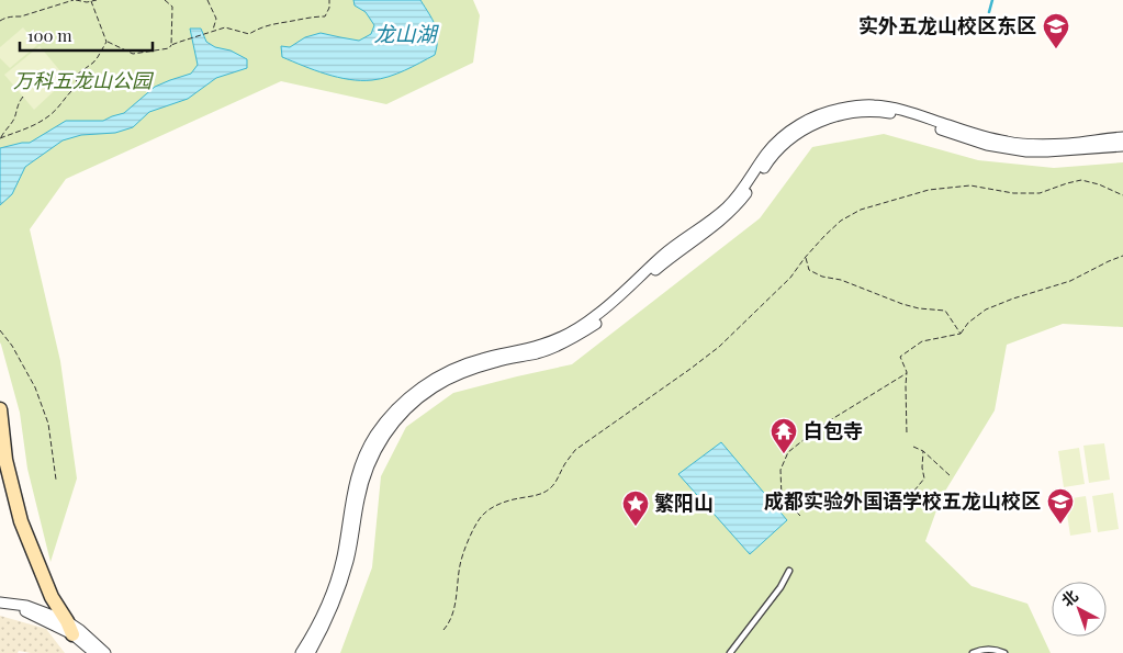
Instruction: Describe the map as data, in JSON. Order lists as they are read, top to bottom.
{
  "water": ["龙山湖"],
  "parks": ["万科五龙山公园"],
  "places": {
    "school or university": ["实外五龙山校区东区", "成都实验外国语学校五龙山校区"],
    "temple": ["白包寺"],
    "place": ["繁阳山"]
  },
  "scale_bar": "100 m",
  "north": "top left"
}
